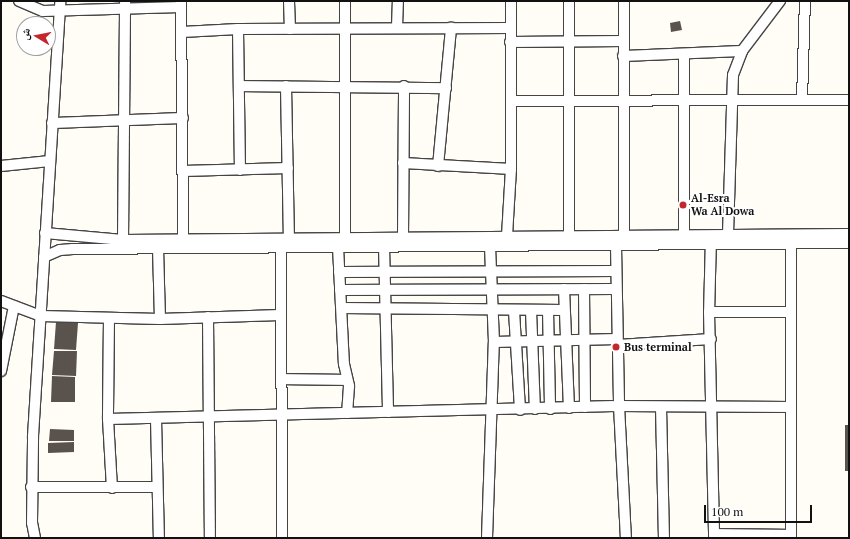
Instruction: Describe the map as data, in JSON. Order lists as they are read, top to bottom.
{
  "places": ["Al-Esra Wa Al Dowa", "Bus terminal"],
  "scale_bar": "100 m",
  "north": "left"
}
